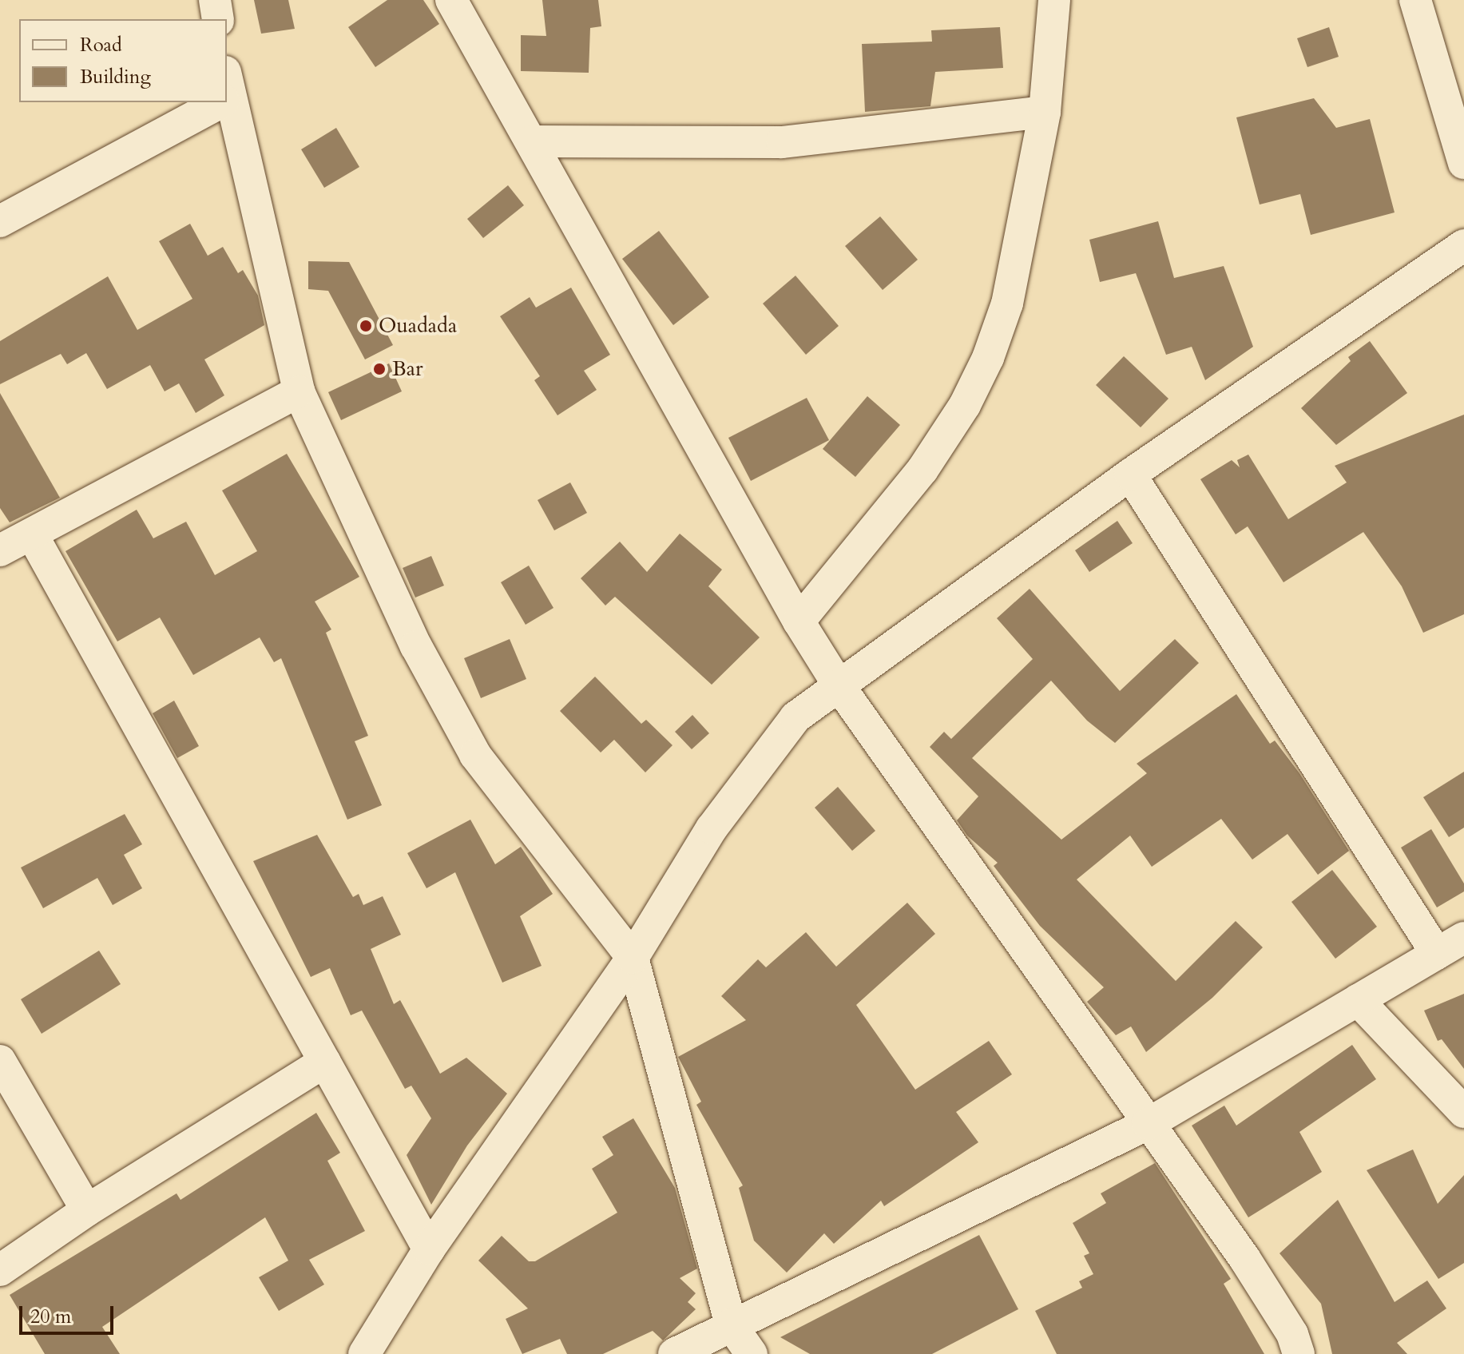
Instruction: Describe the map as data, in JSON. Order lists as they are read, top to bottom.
{
  "places": ["Ouadada", "Bar"],
  "legend": ["Road", "Building"],
  "scale_bar": "20 m"
}
